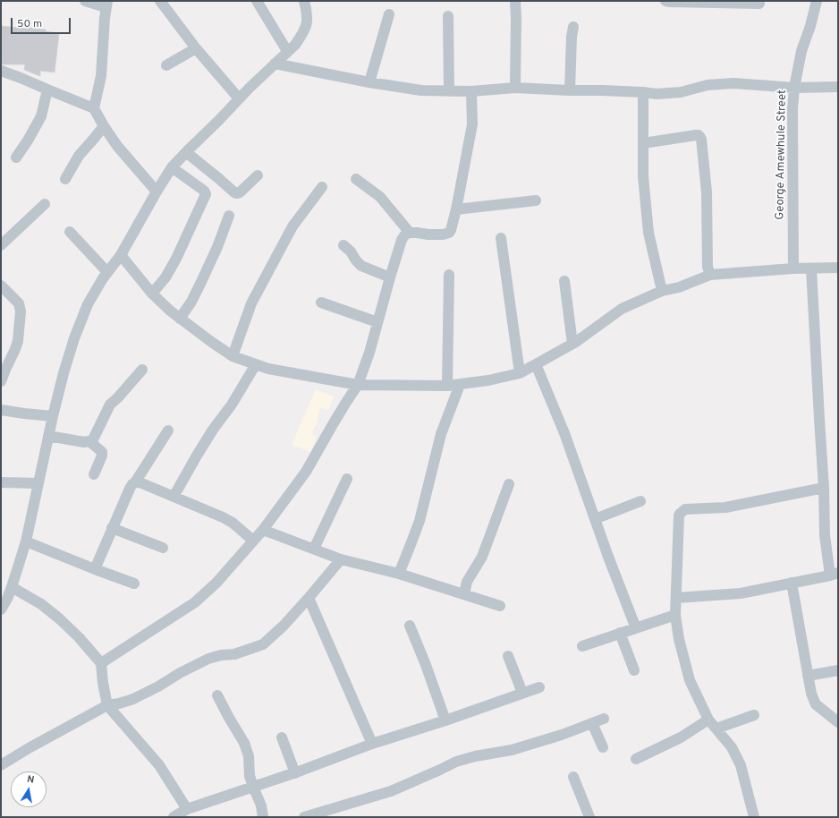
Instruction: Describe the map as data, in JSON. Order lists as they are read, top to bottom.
{
  "streets": {
    "street": ["George Amewhule Street"]
  },
  "scale_bar": "50 m",
  "north": "top"
}
